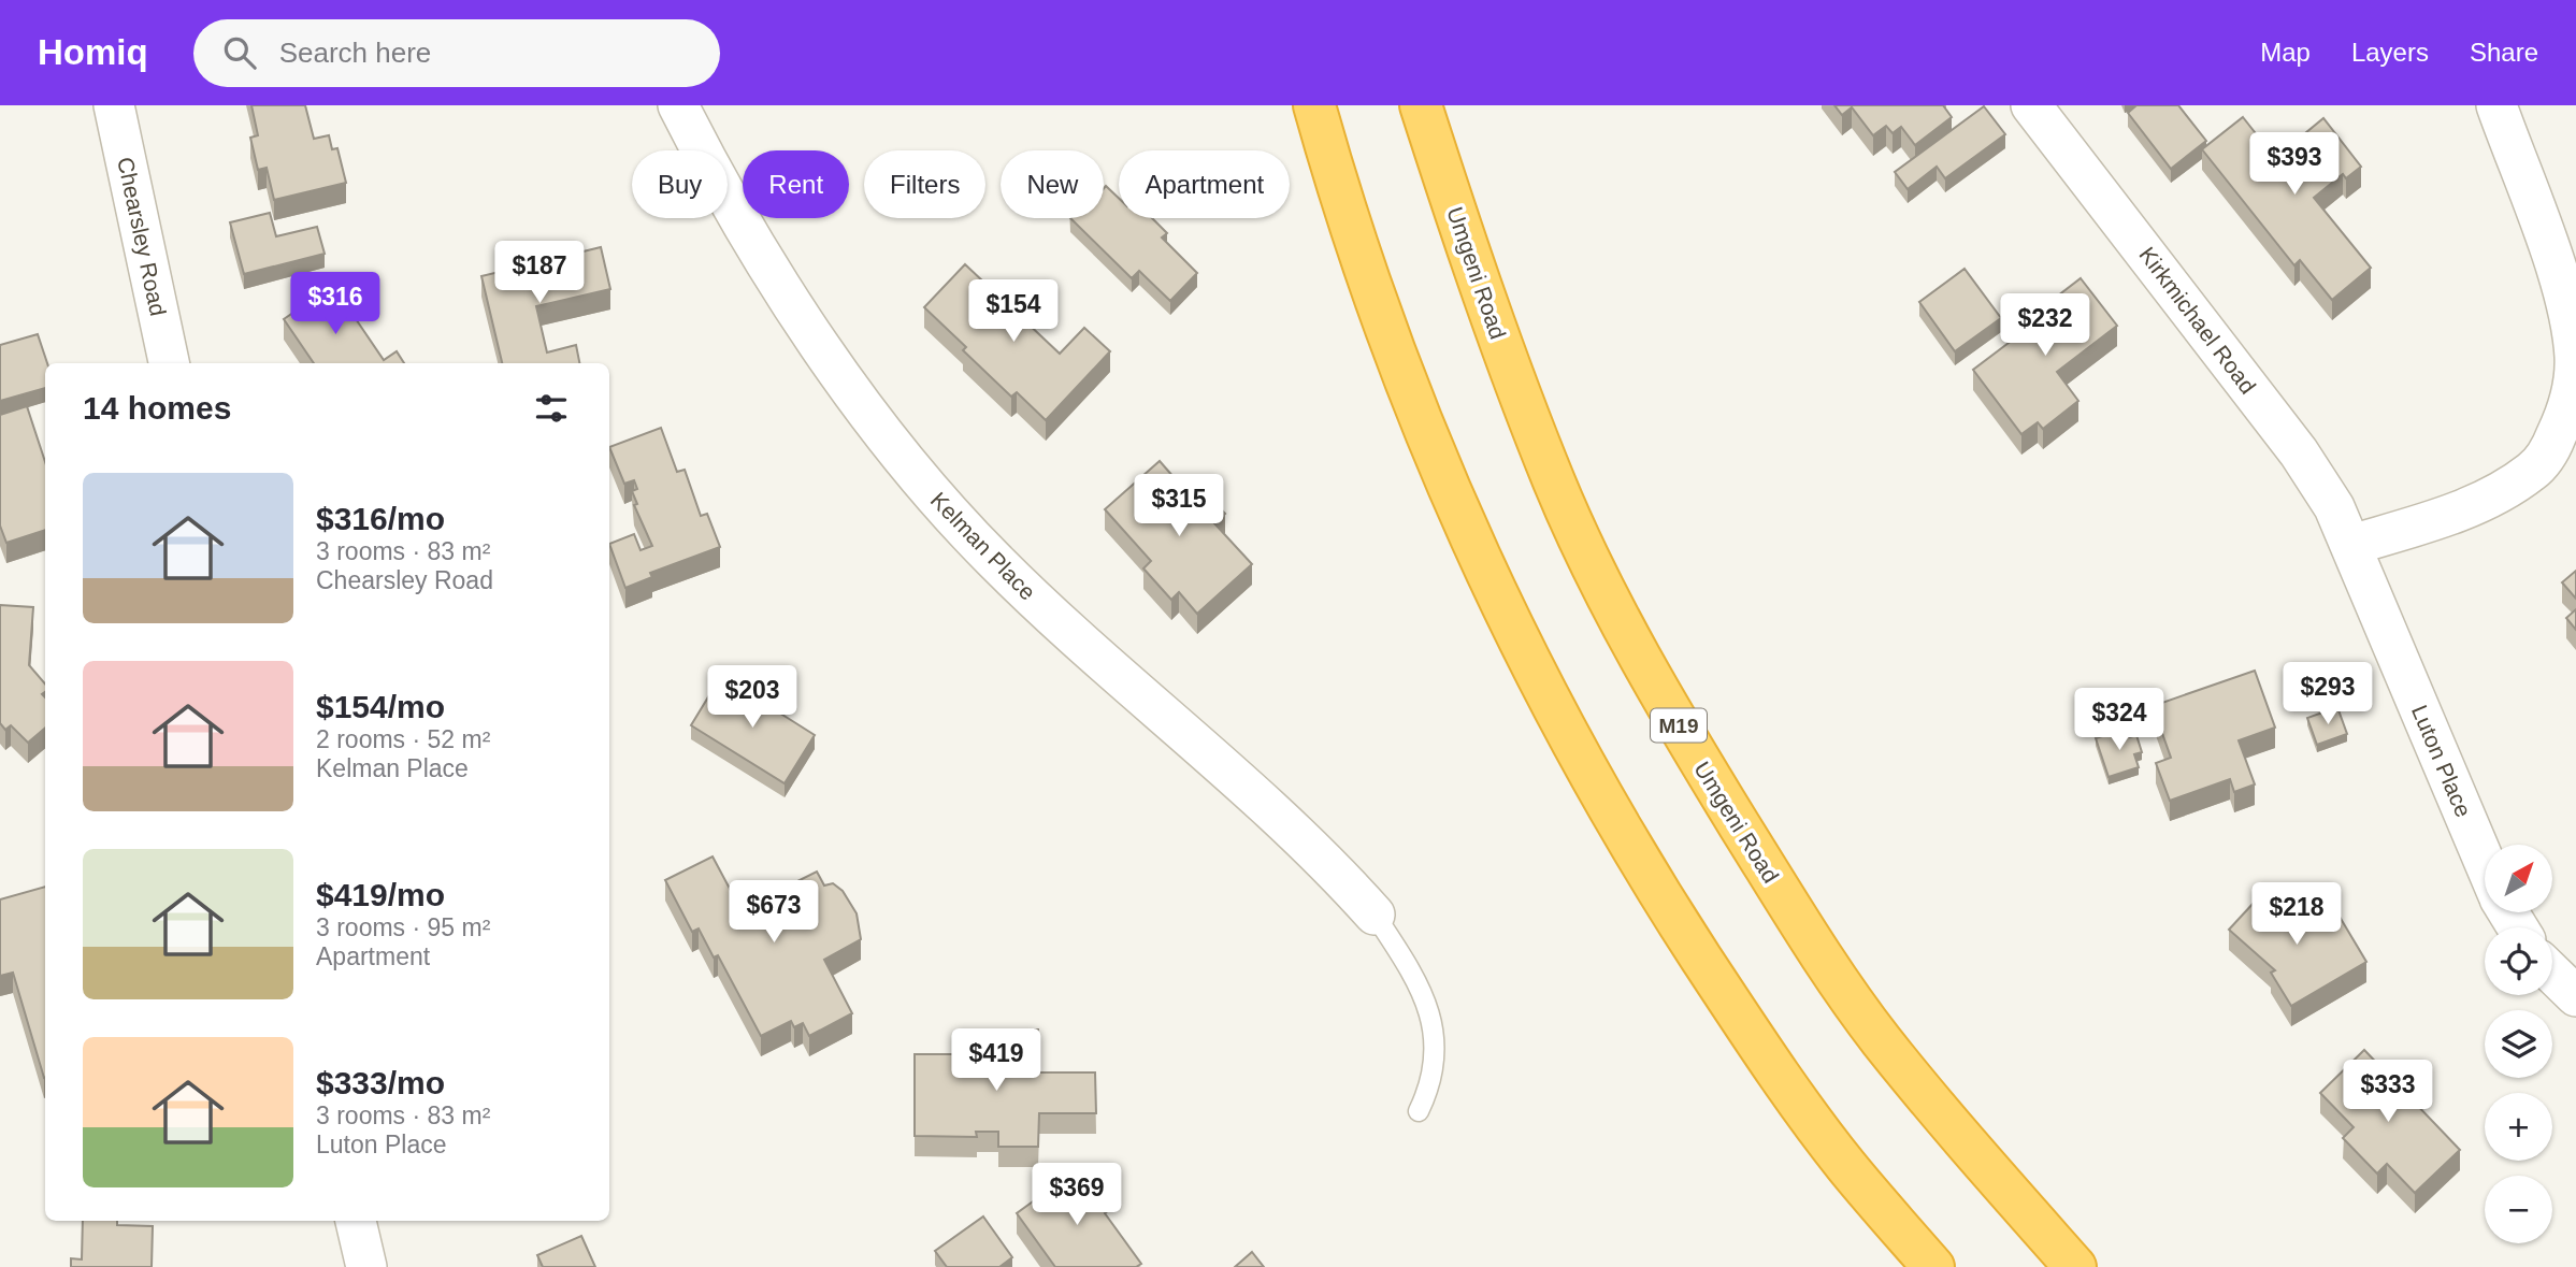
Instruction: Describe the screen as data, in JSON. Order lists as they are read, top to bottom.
{
  "streets": {
    "highway": ["Umgeni Road", "M19"],
    "street": [
      "Chearsley Road",
      "Kirkmichael Road",
      "Kelman Place",
      "Luton Place"
    ]
  },
  "crossings": [
    ["Kirkmichael Road", "Luton Place"]
  ],
  "north": "top right",
  "page": {
    "header": "Homiq",
    "search": "Search here",
    "nav": ["Map", "Layers", "Share"],
    "price": [
      "$393",
      "$187",
      "$316",
      "$154",
      "$232",
      "$315",
      "$293",
      "$203",
      "$324",
      "$673",
      "$218",
      "$419",
      "$333",
      "$369"
    ],
    "chip": [
      "Buy",
      "Rent",
      "Filters",
      "New",
      "Apartment"
    ],
    "heading": "14 homes",
    "list": [
      {
        "name": "$316/mo",
        "note": "3 rooms · 83 m² · Chearsley Road"
      },
      {
        "name": "$154/mo",
        "note": "2 rooms · 52 m² · Kelman Place"
      },
      {
        "name": "$419/mo",
        "note": "3 rooms · 95 m² · Apartment"
      },
      {
        "name": "$333/mo",
        "note": "3 rooms · 83 m² · Luton Place"
      }
    ],
    "map_buttons": ["+", "−"]
  }
}
